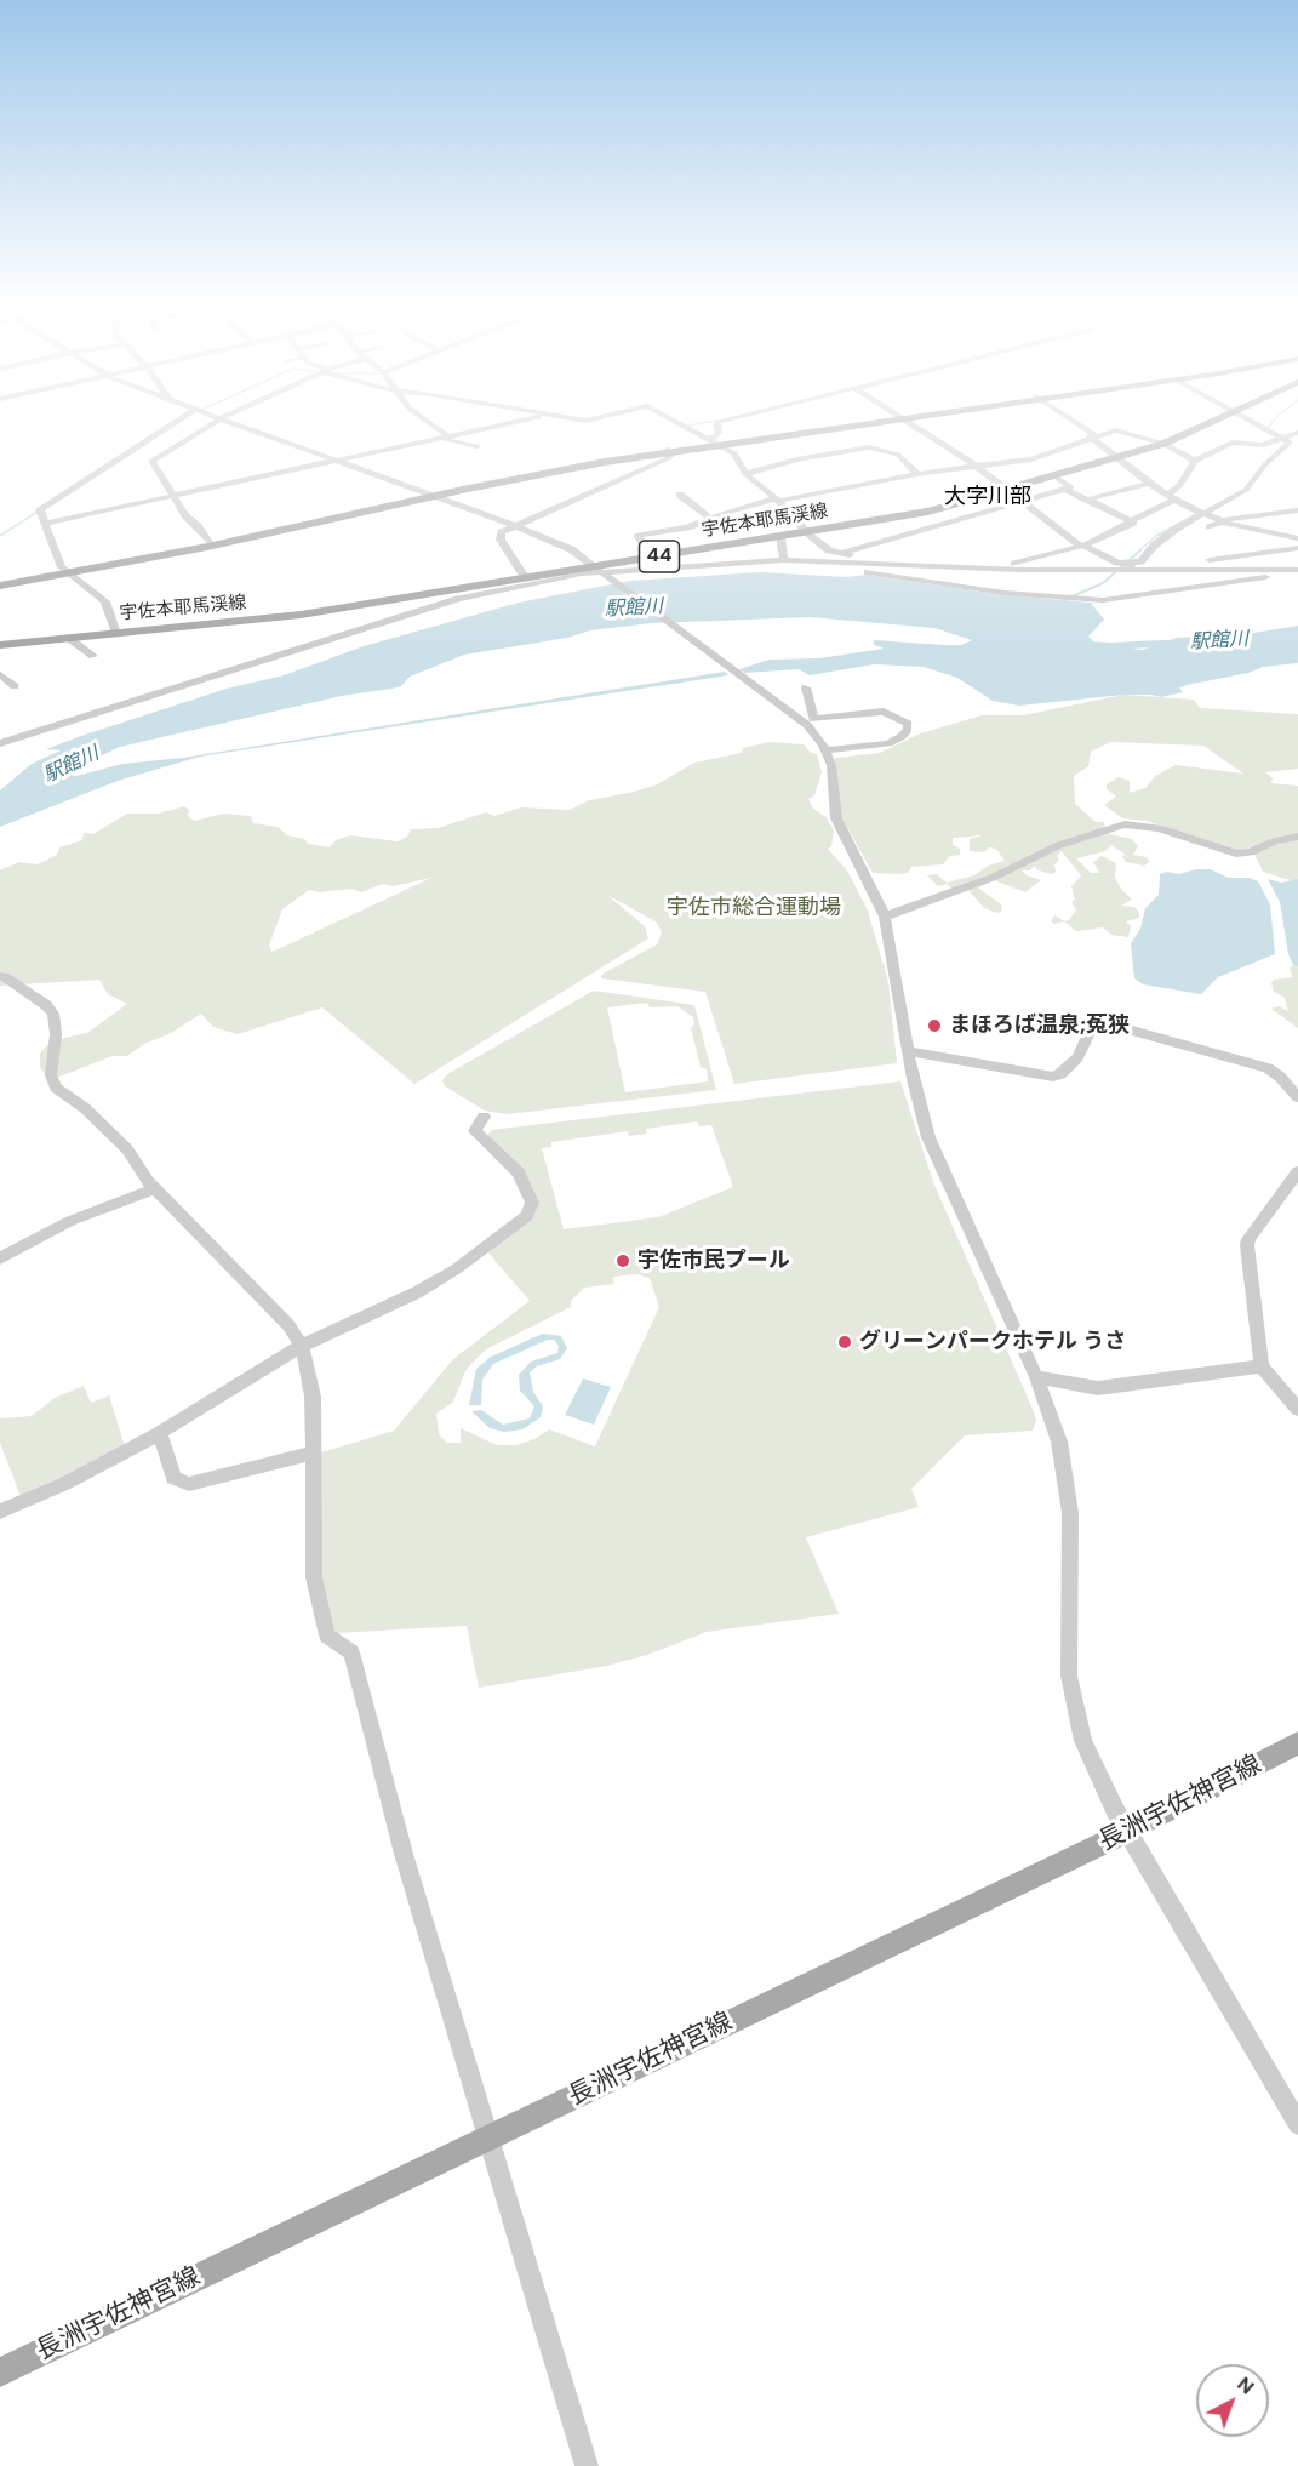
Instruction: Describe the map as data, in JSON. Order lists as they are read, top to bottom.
{
  "streets": {
    "main road": ["宇佐本耶馬渓線", "44", "長洲宇佐神宮線"]
  },
  "districts": ["大字川部"],
  "water": ["駅館川"],
  "parks": ["宇佐市総合運動場"],
  "places": ["まほろば温泉;菟狭", "宇佐市民プール", "グリーンパークホテル うさ"],
  "north": "top right"
}
